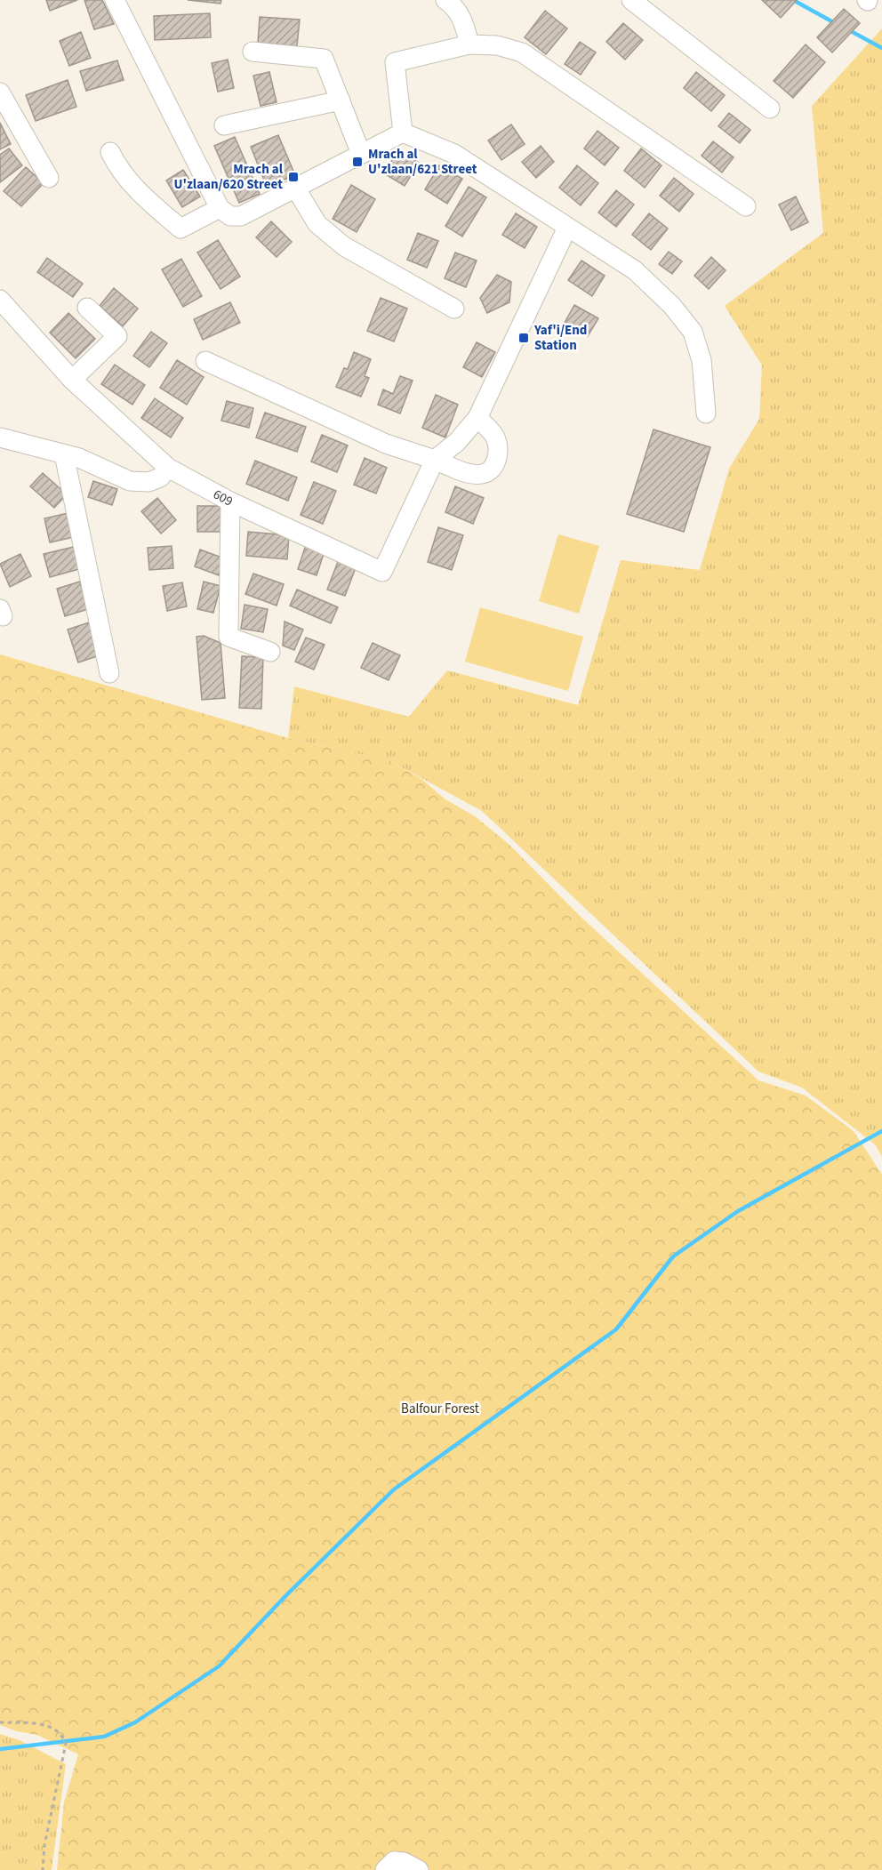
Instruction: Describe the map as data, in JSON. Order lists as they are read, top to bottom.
{
  "streets": {
    "street": ["609"]
  },
  "parks": ["Balfour Forest"],
  "places": {
    "transit": ["Mrach al U'zlaan/621 Street", "Mrach al U'zlaan/620 Street", "Yaf'i/End Station"]
  }
}
